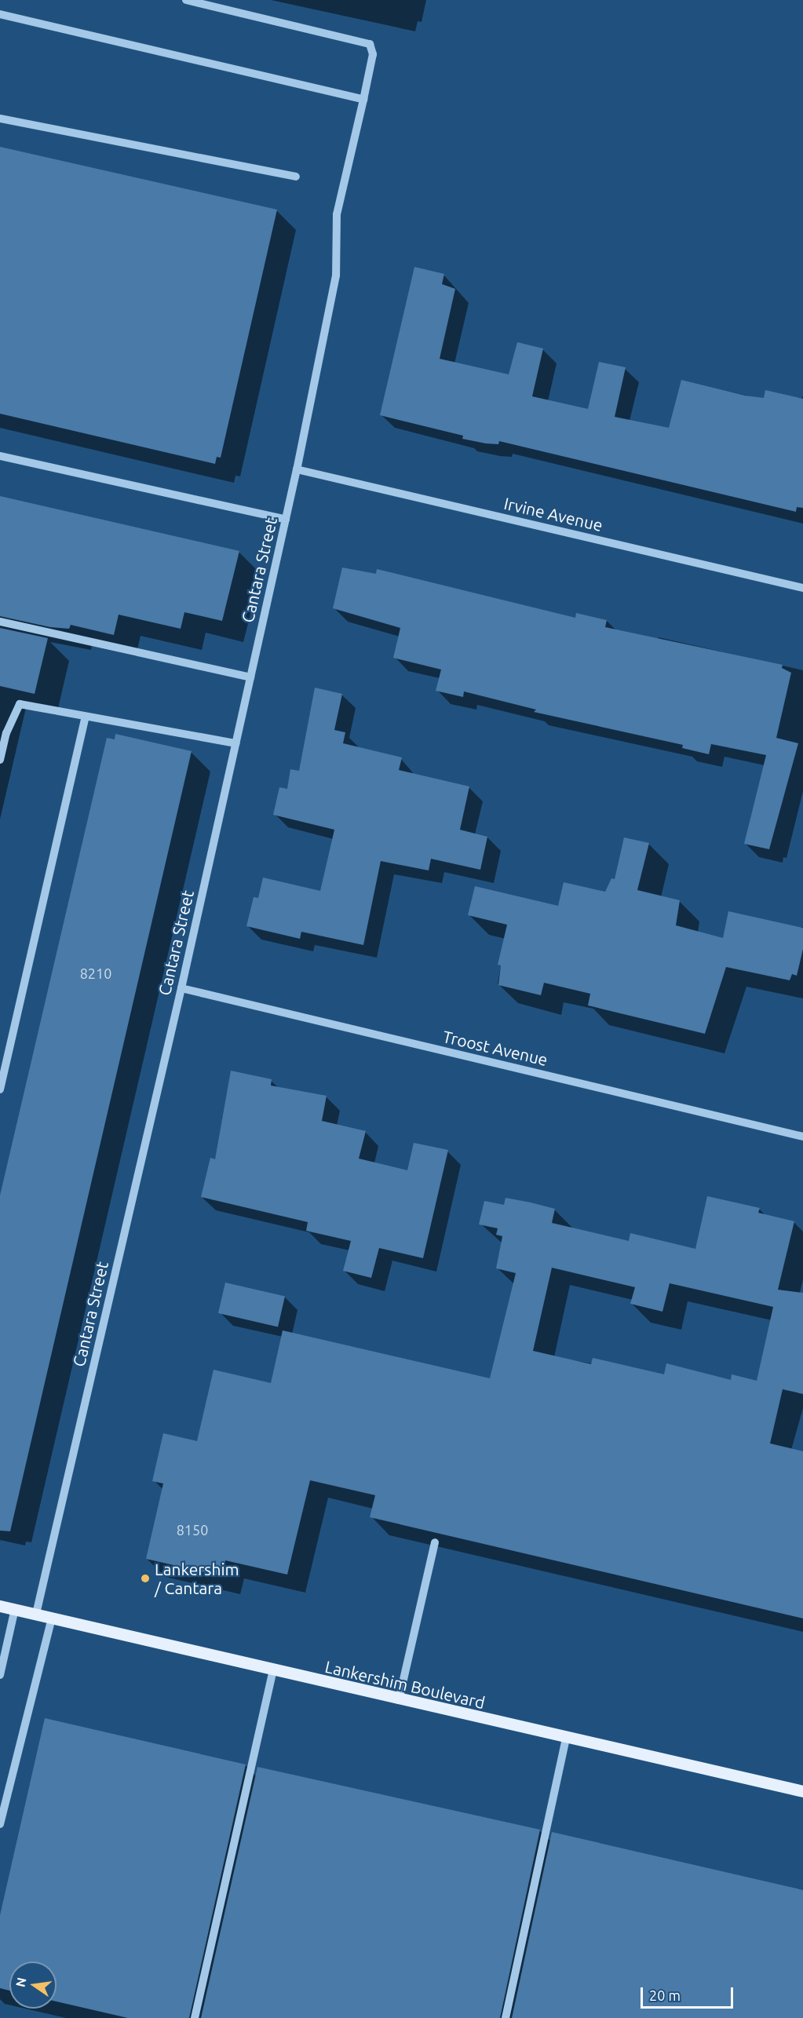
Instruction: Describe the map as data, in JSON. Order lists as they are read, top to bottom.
{
  "streets": {
    "main road": ["Lankershim Boulevard"],
    "street": ["Irvine Avenue", "Cantara Street", "Troost Avenue"]
  },
  "crossings": [
    ["Irvine Avenue", "Cantara Street"],
    ["Cantara Street", "Troost Avenue"],
    ["Cantara Street", "Lankershim Boulevard"]
  ],
  "places": ["Lankershim / Cantara"],
  "house_numbers": ["8210", "8150"],
  "scale_bar": "20 m",
  "north": "left"
}
